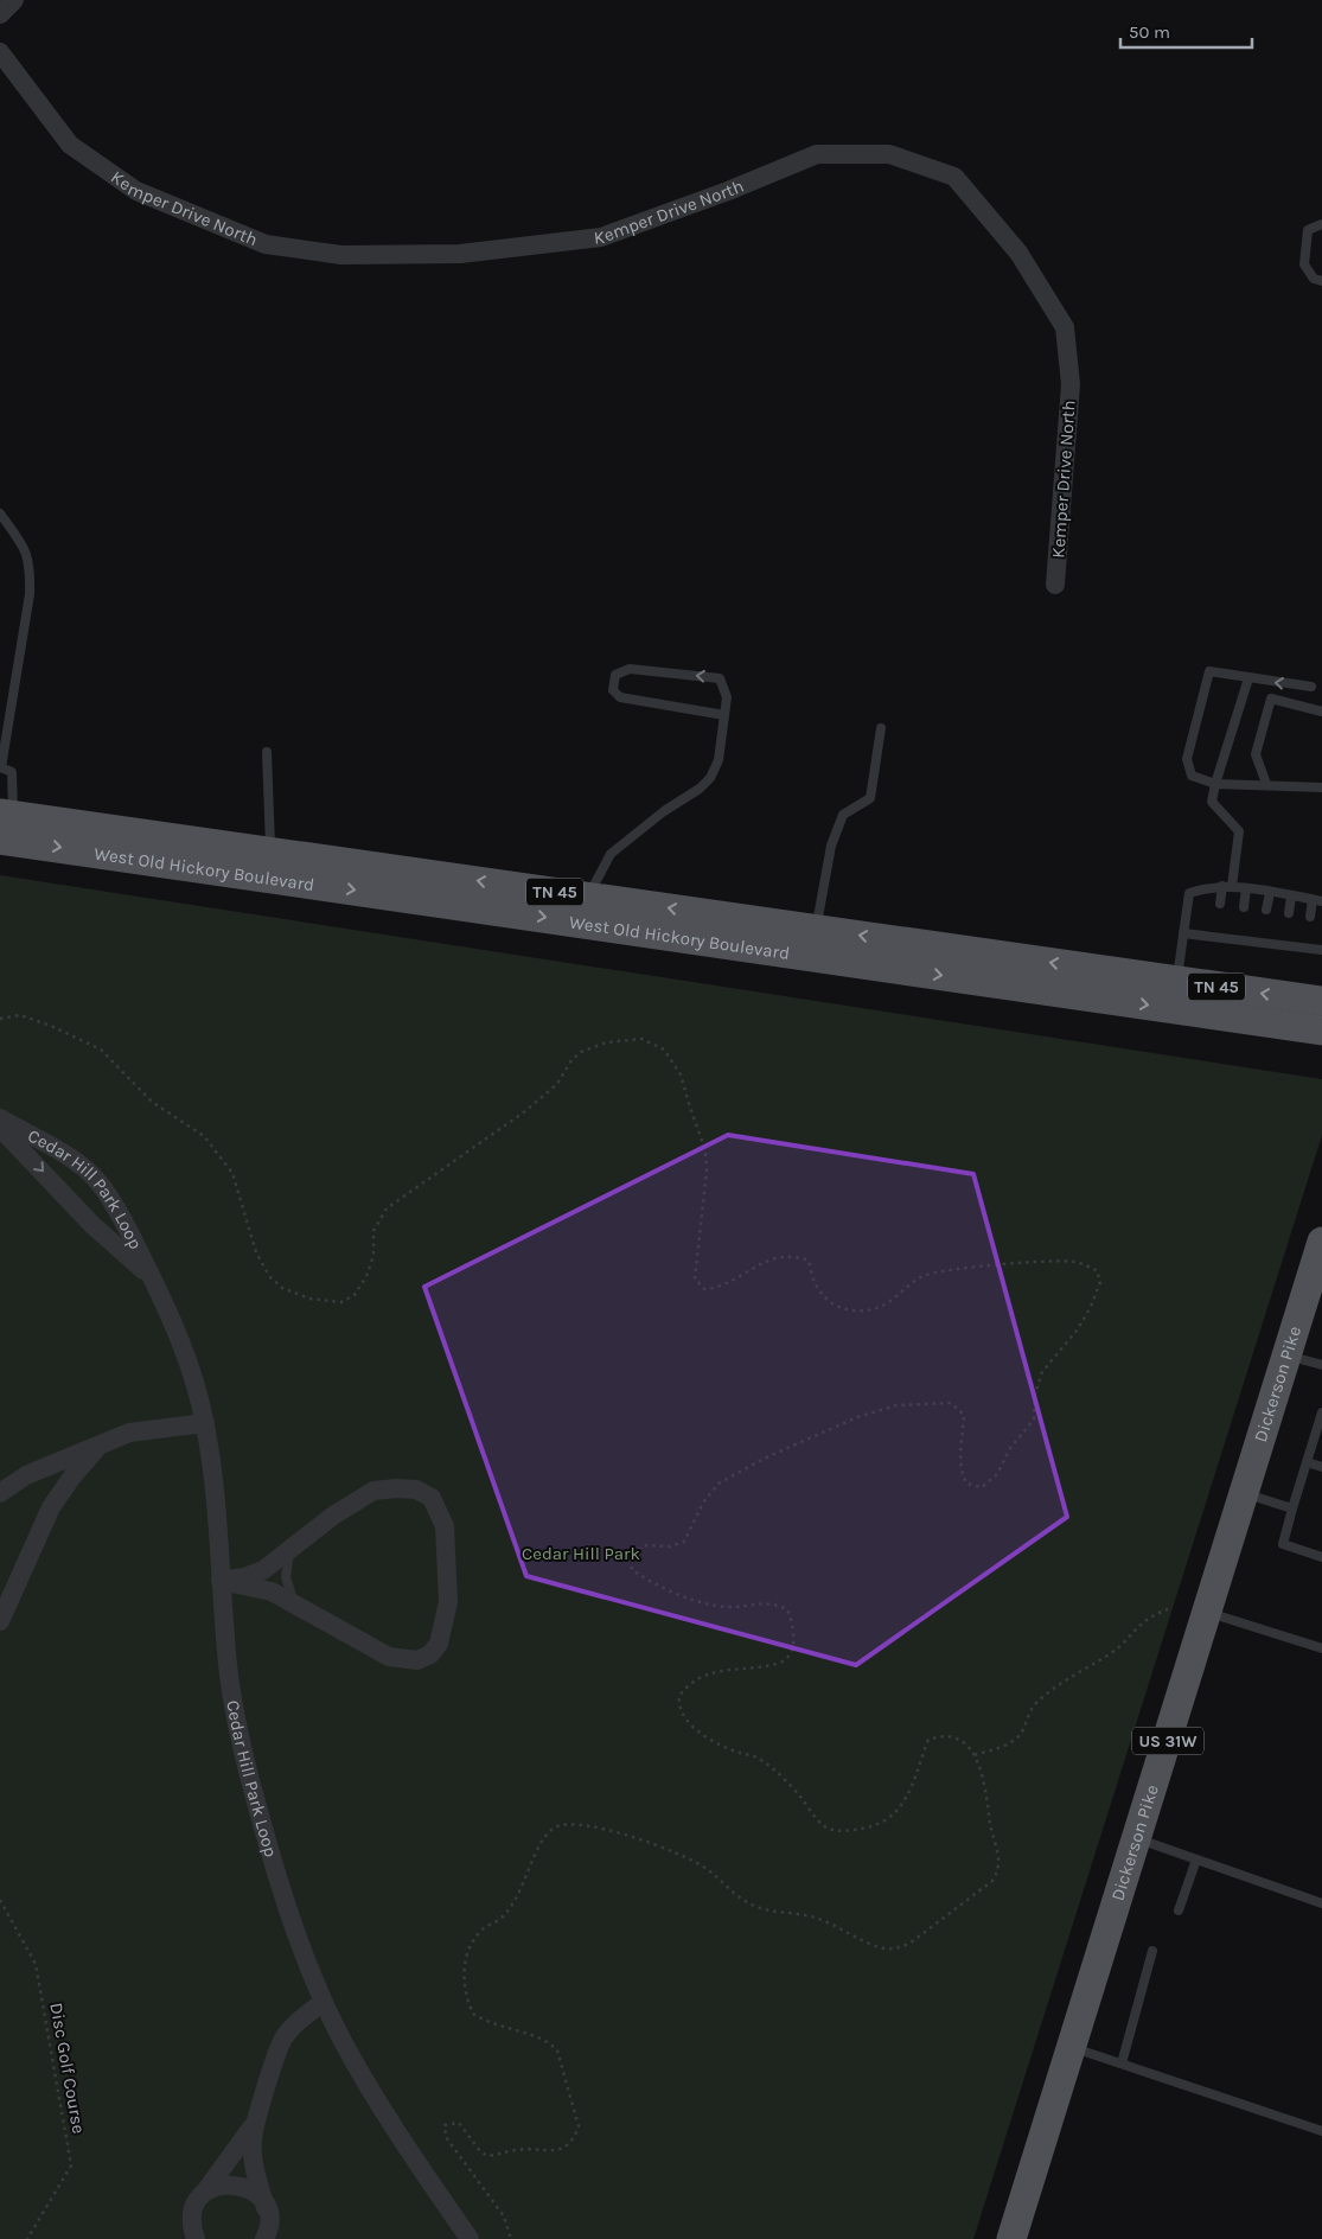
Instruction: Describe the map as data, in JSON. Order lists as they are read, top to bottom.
{
  "streets": {
    "main road": [
      "West Old Hickory Boulevard",
      "TN 45",
      "Dickerson Pike",
      "US 31W"
    ],
    "street": ["Kemper Drive North", "Cedar Hill Park Loop"],
    "path": ["Disc Golf Course"]
  },
  "parks": ["Cedar Hill Park"],
  "scale_bar": "50 m"
}
